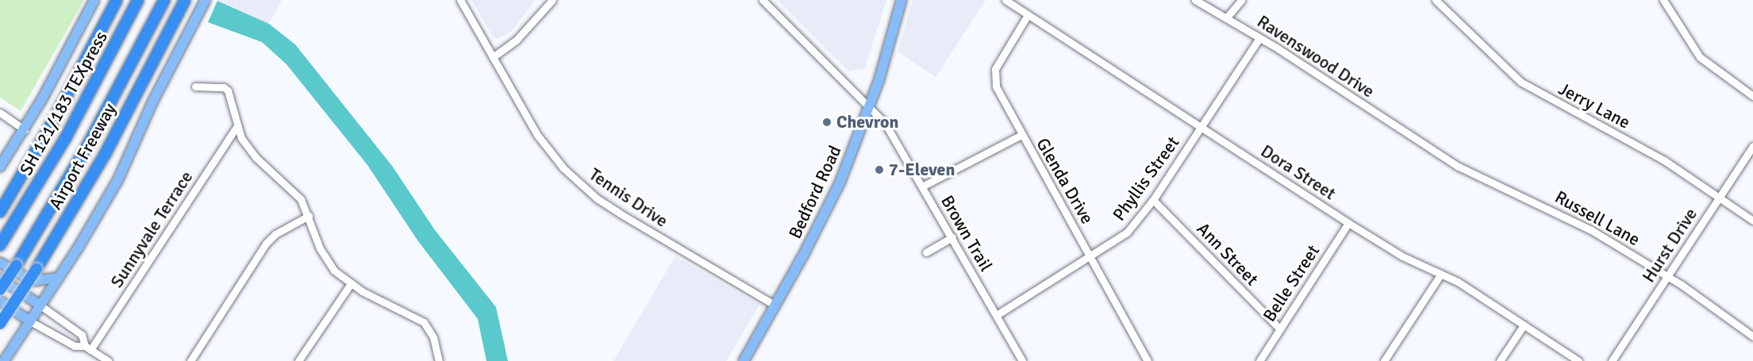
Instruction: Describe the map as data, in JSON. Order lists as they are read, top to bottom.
{
  "streets": {
    "highway": ["SH 121/183 TEXpress", "Airport Freeway"],
    "main road": ["Bedford Road"],
    "street": [
      "Ravenswood Drive",
      "Jerry Lane",
      "Dora Street",
      "Phyllis Street",
      "Glenda Drive",
      "Tennis Drive",
      "Russell Lane",
      "Sunnyvale Terrace",
      "Brown Trail",
      "Hurst Drive",
      "Ann Street",
      "Belle Street"
    ]
  },
  "crossings": [
    ["Ravenswood Drive", "Phyllis Street"],
    ["Ravenswood Drive", "Russell Lane"],
    ["Jerry Lane", "Hurst Drive"],
    ["Dora Street", "Phyllis Street"],
    ["Dora Street", "Glenda Drive"],
    ["Dora Street", "Belle Street"],
    ["Phyllis Street", "Glenda Drive"],
    ["Phyllis Street", "Brown Trail"],
    ["Phyllis Street", "Ann Street"],
    ["Bedford Road", "Tennis Drive"],
    ["Bedford Road", "Brown Trail"],
    ["Russell Lane", "Hurst Drive"],
    ["Ann Street", "Belle Street"]
  ],
  "places": ["Chevron", "7-Eleven"]
}
